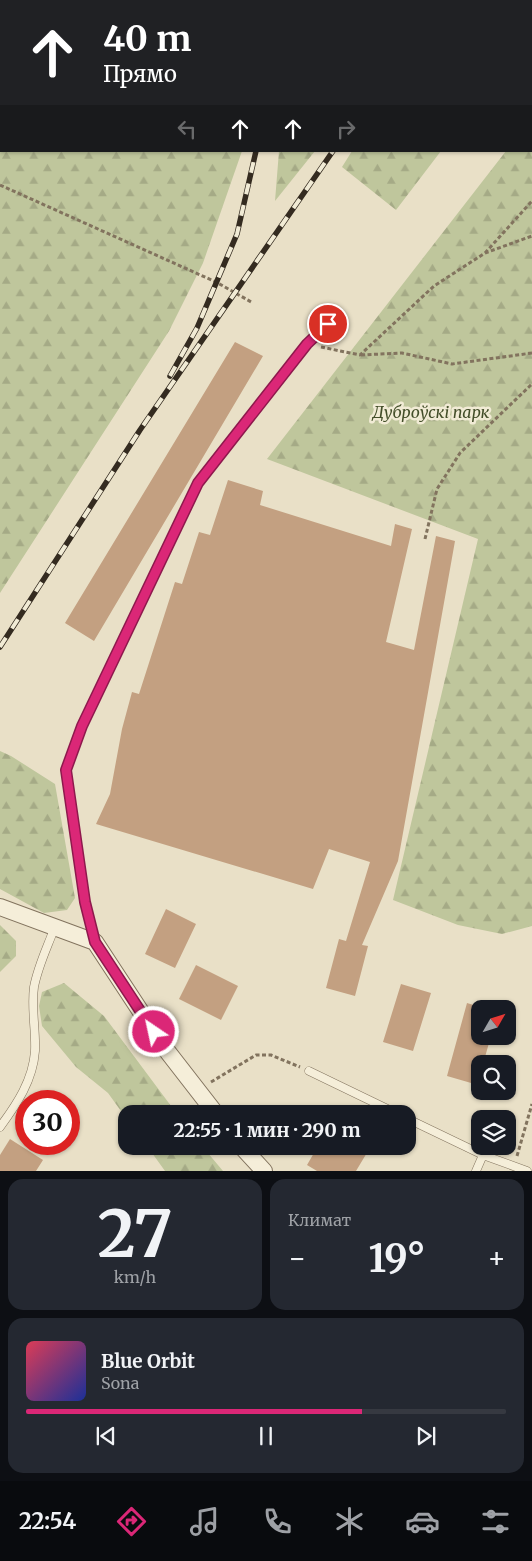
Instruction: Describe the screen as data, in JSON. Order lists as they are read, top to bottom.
{
  "parks": ["Дуброўскі парк"],
  "north": "top right",
  "page": {
    "turn": ["40 m", "Прямо"],
    "limit": "30",
    "trip": "22:55 · 1 мин · 290 m",
    "tile": [
      ["27", "km/h"],
      "Климат"
    ],
    "heat": ["−", "19°", "+"],
    "song": ["Blue Orbit", "Sona"],
    "tabs": "22:54"
  }
}
